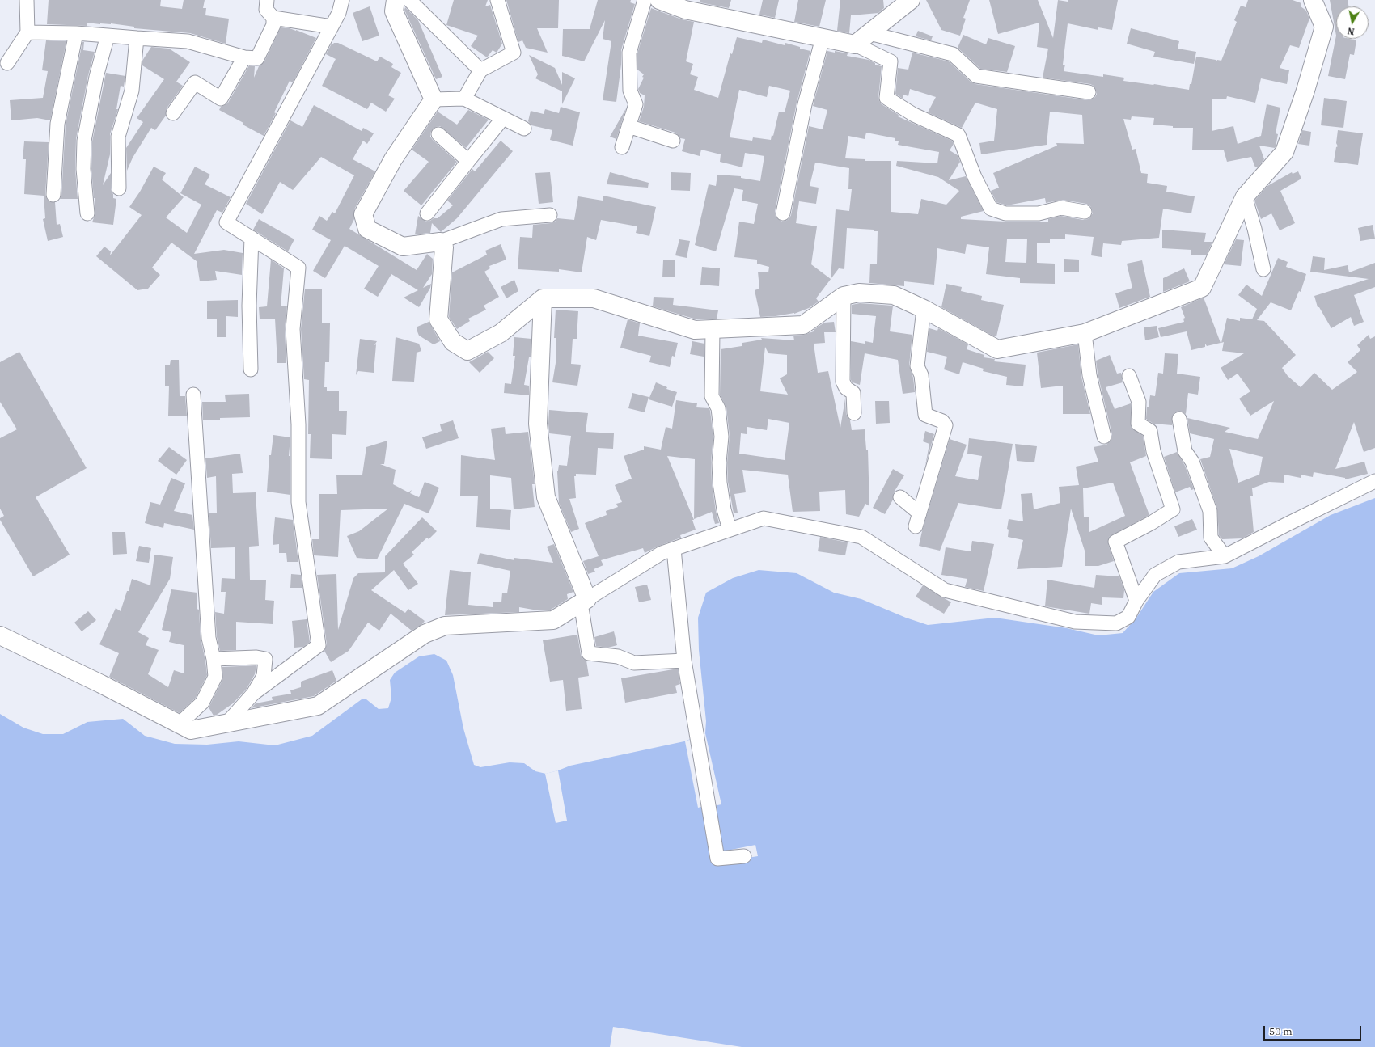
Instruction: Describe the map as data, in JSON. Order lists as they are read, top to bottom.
{
  "scale_bar": "50 m",
  "north": "bottom"
}
